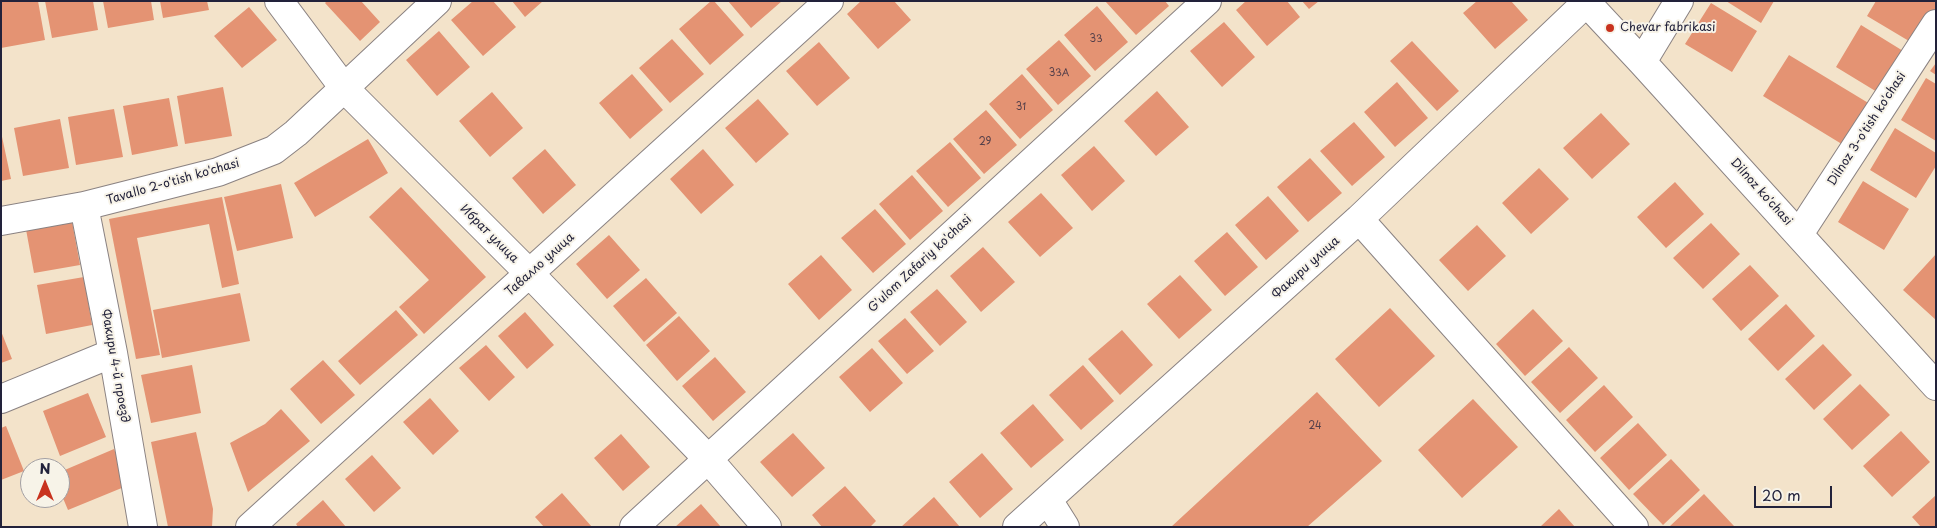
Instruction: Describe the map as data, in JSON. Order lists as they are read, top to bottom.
{
  "streets": {
    "street": [
      "Dilnoz 3-o'tish ko'chasi",
      "Tavallo 2-o'tish ko'chasi",
      "Dilnoz ko'chasi",
      "Ибрат улица",
      "G'ulom Zafariy ko'chasi",
      "Тавалло улица",
      "Факири улица",
      "Факири 4-й проезд"
    ]
  },
  "crossings": [
    ["Dilnoz 3-o'tish ko'chasi", "Dilnoz ko'chasi"],
    ["Tavallo 2-o'tish ko'chasi", "Ибрат улица"],
    ["Tavallo 2-o'tish ko'chasi", "Факири 4-й проезд"],
    ["Dilnoz ko'chasi", "Факири улица"],
    ["Ибрат улица", "G'ulom Zafariy ko'chasi"],
    ["Ибрат улица", "Тавалло улица"]
  ],
  "places": ["Chevar fabrikasi"],
  "house_numbers": [
    "33",
    "33A",
    "31",
    "29",
    "24"
  ],
  "scale_bar": "20 m",
  "north": "top"
}
